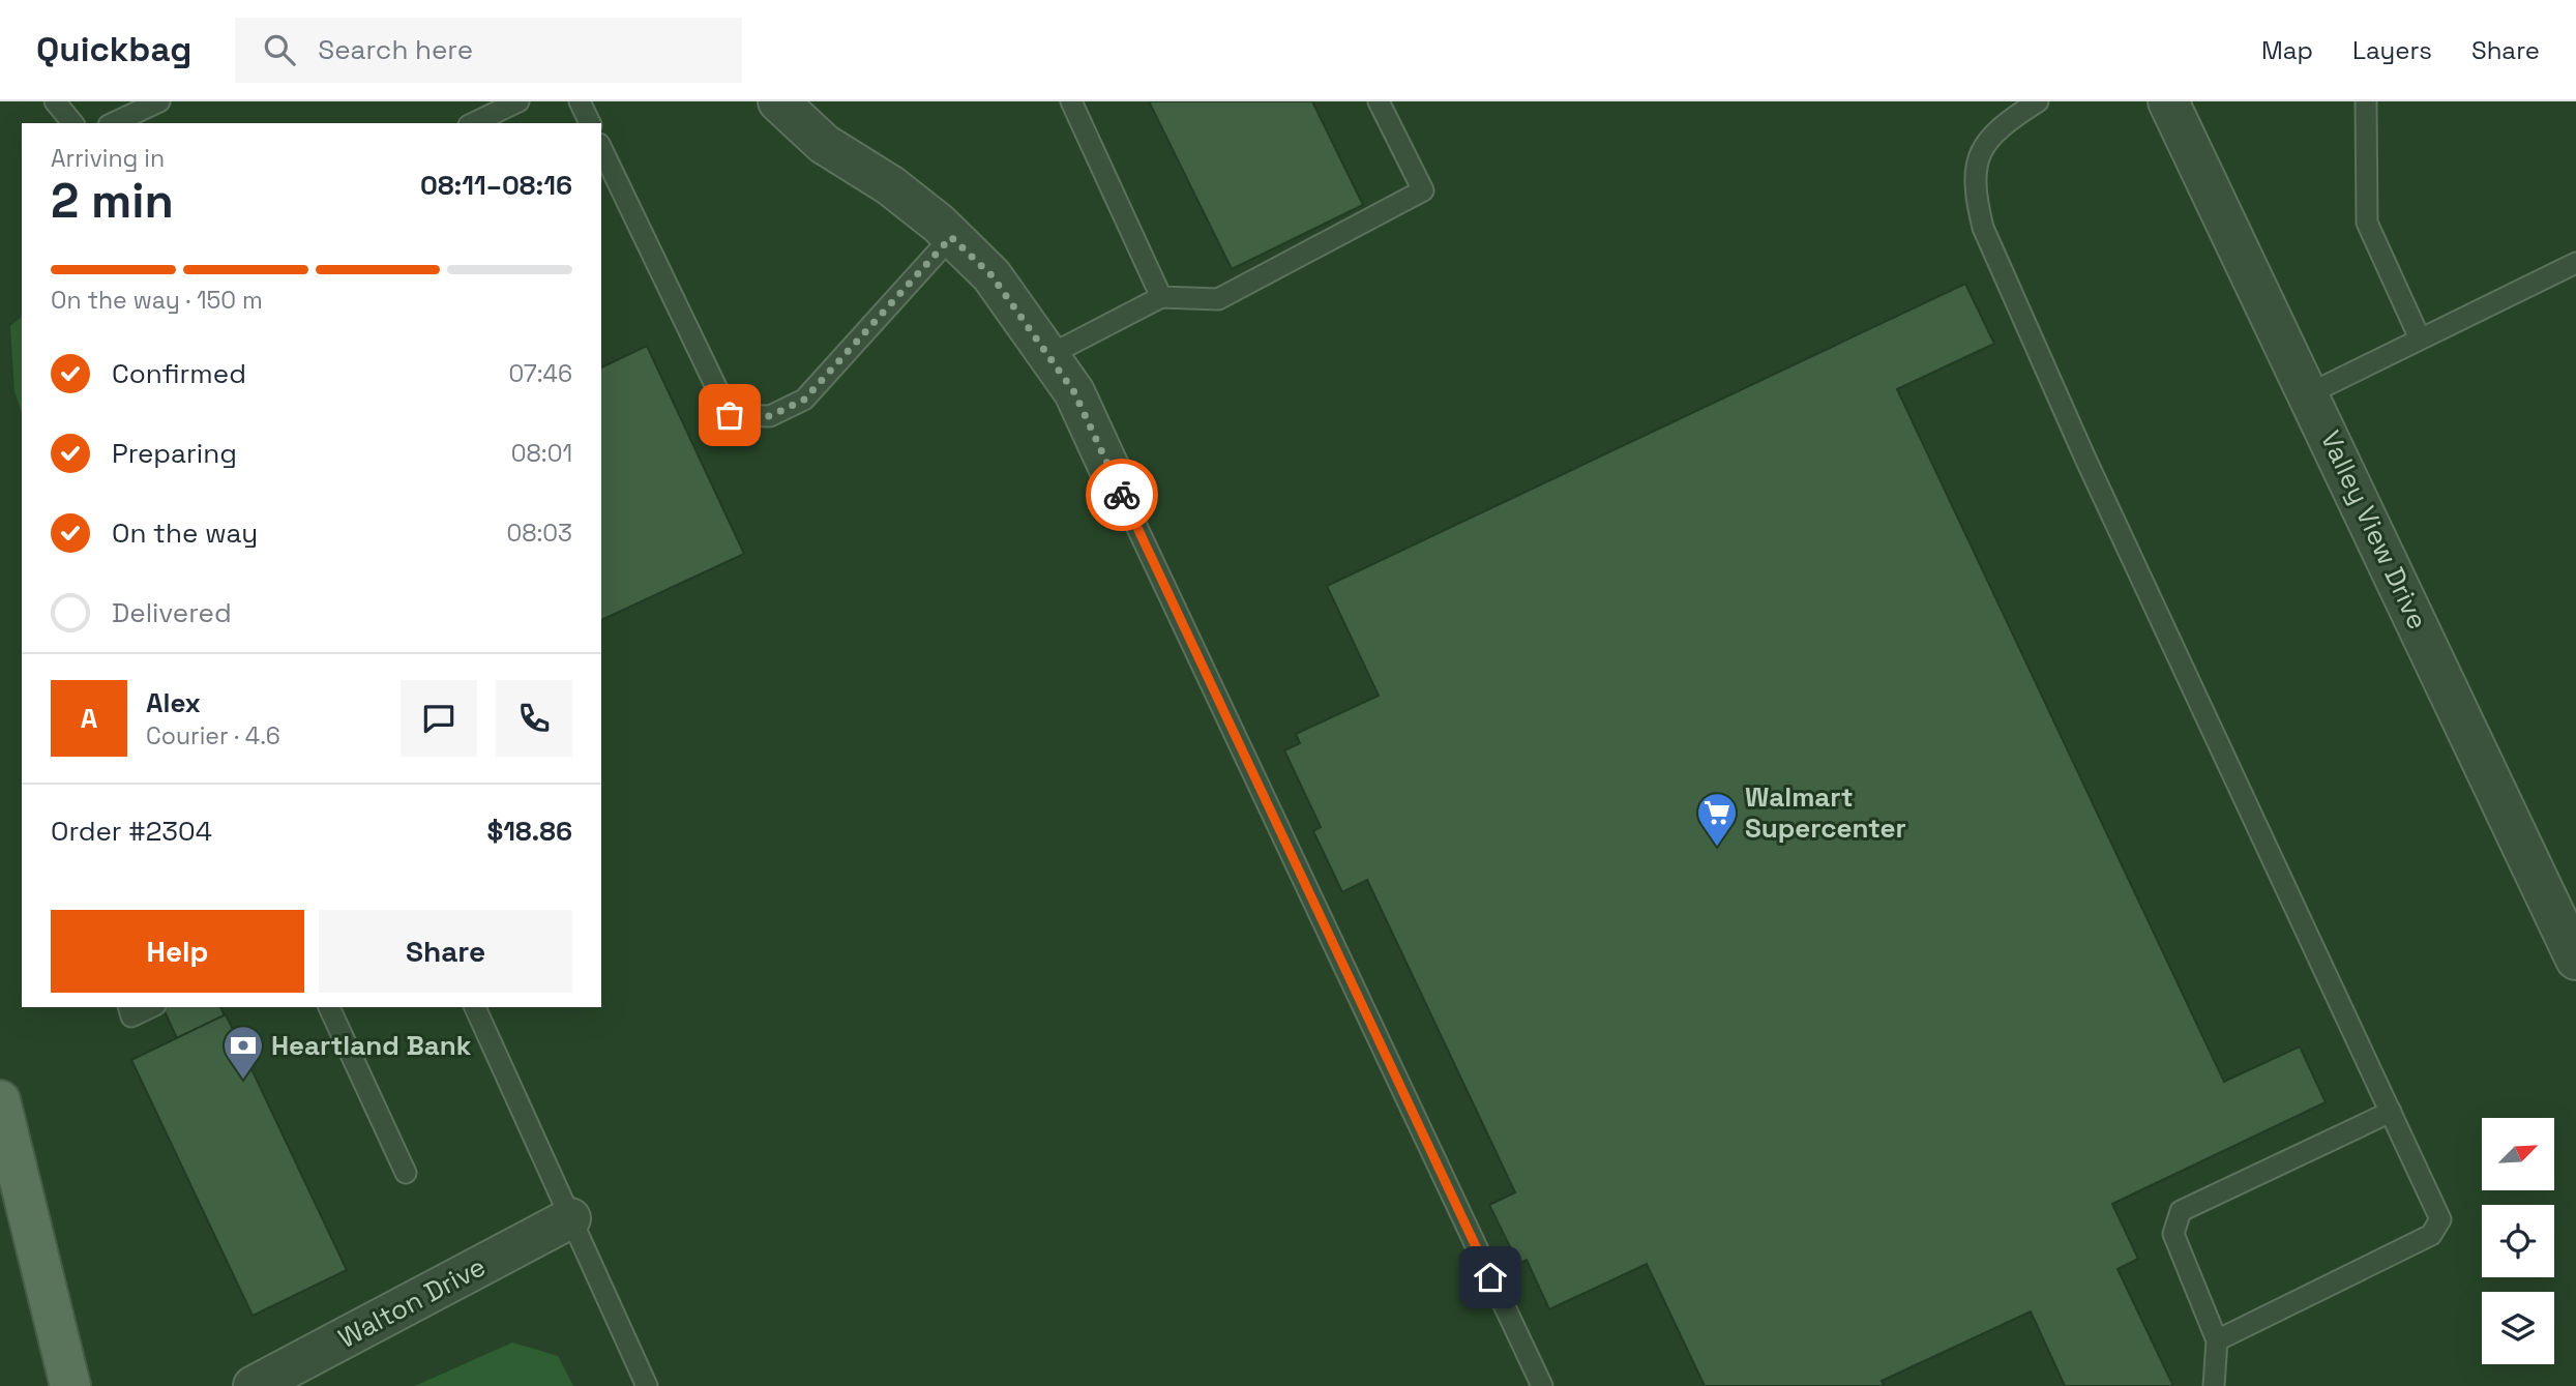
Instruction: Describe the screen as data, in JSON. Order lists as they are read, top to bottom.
{
  "streets": {
    "street": ["Valley View Drive", "Walton Drive"]
  },
  "places": {
    "supermarket": ["Walmart Supercenter"],
    "bank": ["Heartland Bank"]
  },
  "north": "top right",
  "page": {
    "header": "Quickbag",
    "search": "Search here",
    "nav": ["Map", "Layers", "Share"],
    "heading": ["2 min", "Arriving in", "08:11–08:16"],
    "panel": [
      "Alex",
      "Courier · 4.6",
      "Order #2304",
      "$18.86"
    ],
    "bar": "On the way · 150 m",
    "list": [
      ["Confirmed", "07:46"],
      ["Preparing", "08:01"],
      ["On the way", "08:03"],
      "Delivered"
    ],
    "round": "A",
    "buttons": ["Help", "Share"]
  }
}
